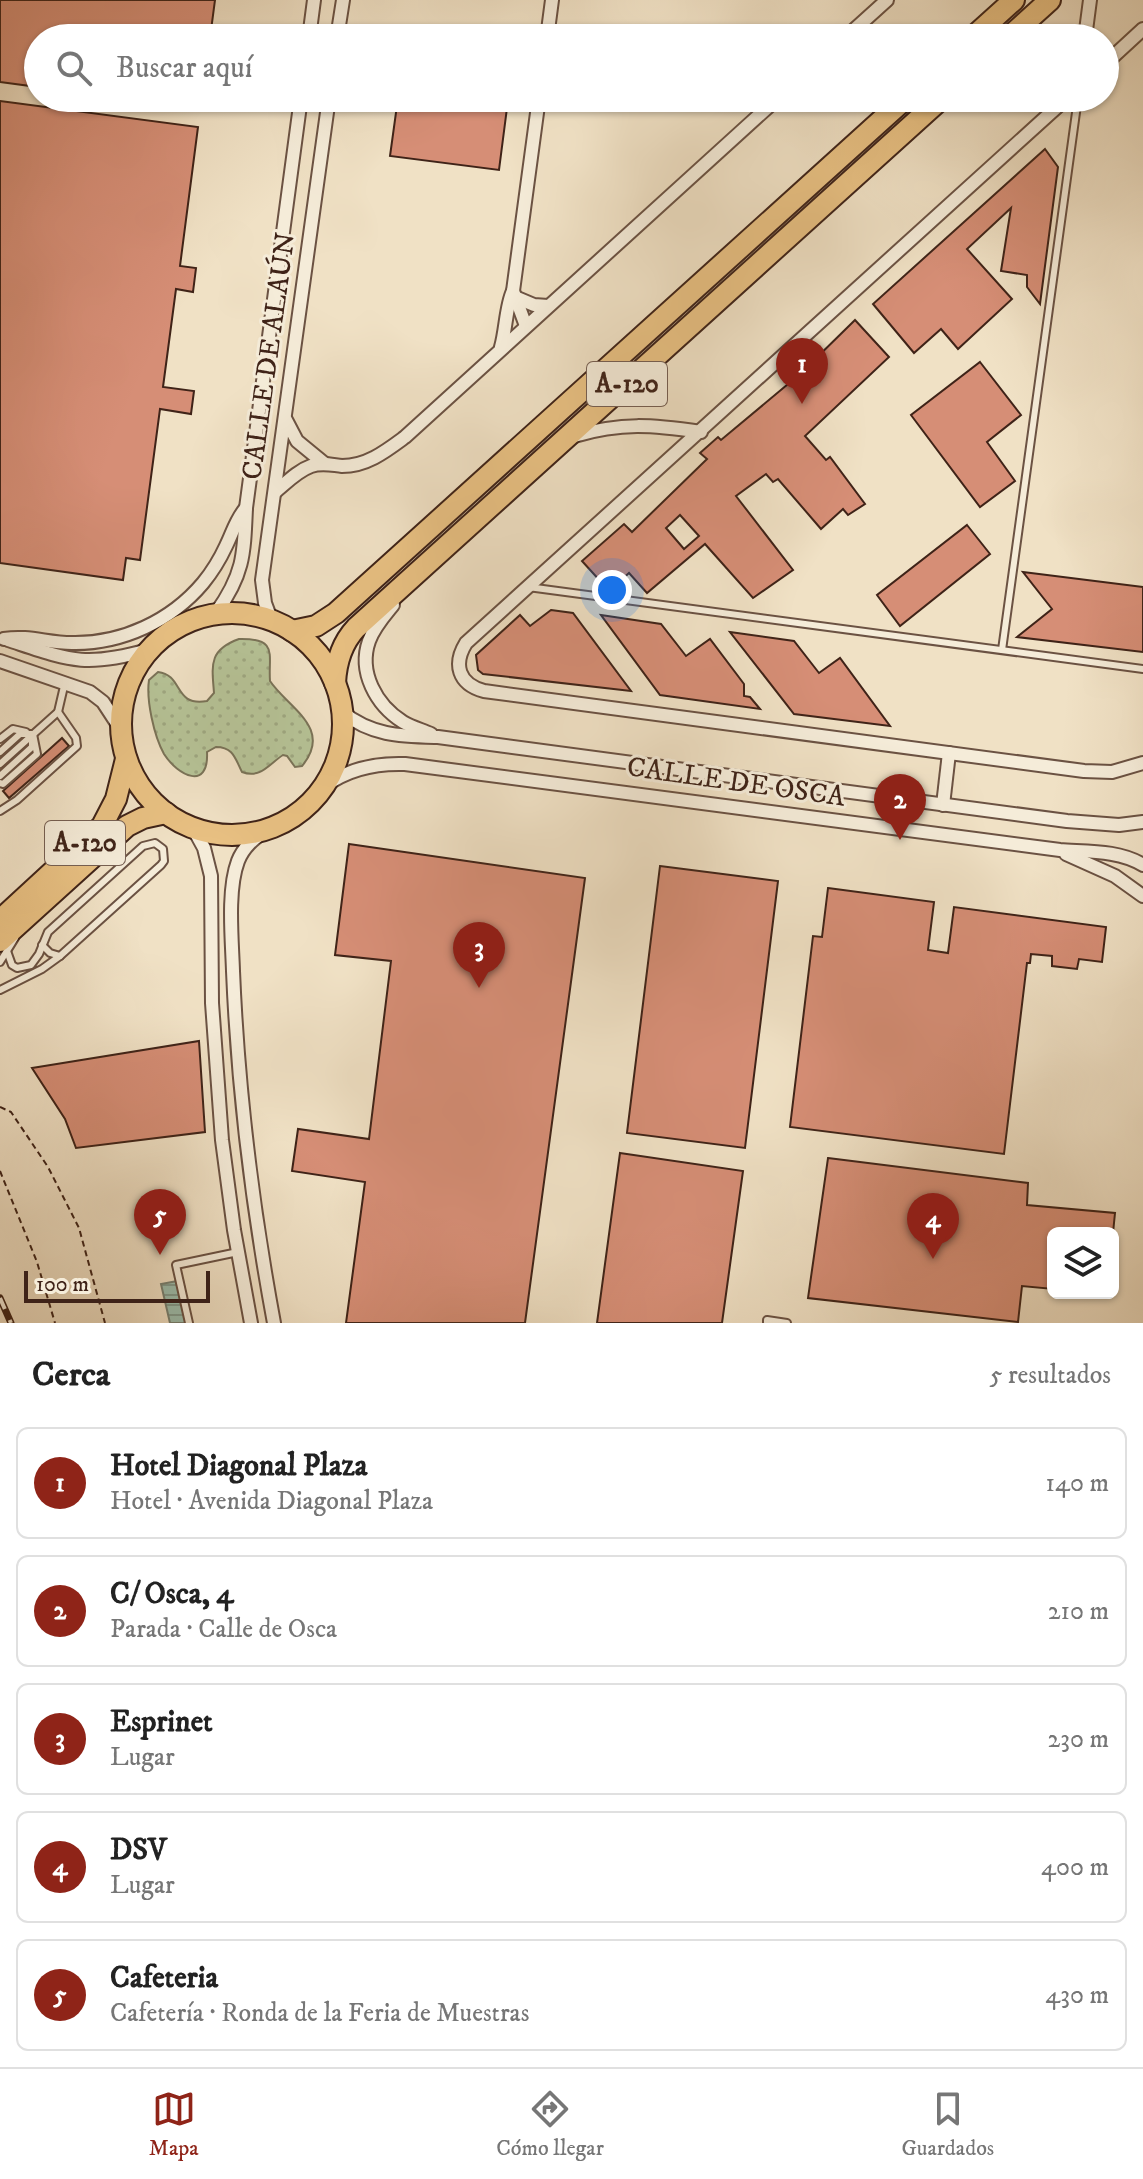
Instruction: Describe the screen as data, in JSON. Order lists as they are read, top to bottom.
{
  "streets": {
    "main road": ["A-120"],
    "street": ["CALLE DE ALAÚN", "CALLE DE OSCA"]
  },
  "crossings": [
    ["CALLE DE ALAÚN", "A-120"],
    ["CALLE DE ALAÚN", "CALLE DE OSCA"],
    ["A-120", "CALLE DE OSCA"]
  ],
  "scale_bar": "100 m",
  "page": {
    "search": "Buscar aquí",
    "pins": [
      "1",
      "2",
      "3",
      "5",
      "4"
    ],
    "scale": "100 m",
    "heading": ["Cerca", "5 resultados"],
    "list": [
      {
        "mark": "1",
        "name": "Hotel Diagonal Plaza",
        "note": "Hotel · Avenida Diagonal Plaza",
        "value": "140 m"
      },
      {
        "mark": "2",
        "name": "C/ Osca, 4",
        "note": "Parada · Calle de Osca",
        "value": "210 m"
      },
      {
        "mark": "3",
        "name": "Esprinet",
        "note": "Lugar",
        "value": "230 m"
      },
      {
        "mark": "4",
        "name": "DSV",
        "note": "Lugar",
        "value": "400 m"
      },
      {
        "mark": "5",
        "name": "Cafeteria",
        "note": "Cafetería · Ronda de la Feria de Muestras",
        "value": "430 m"
      }
    ],
    "nav": ["Mapa", "Cómo llegar", "Guardados"]
  }
}
